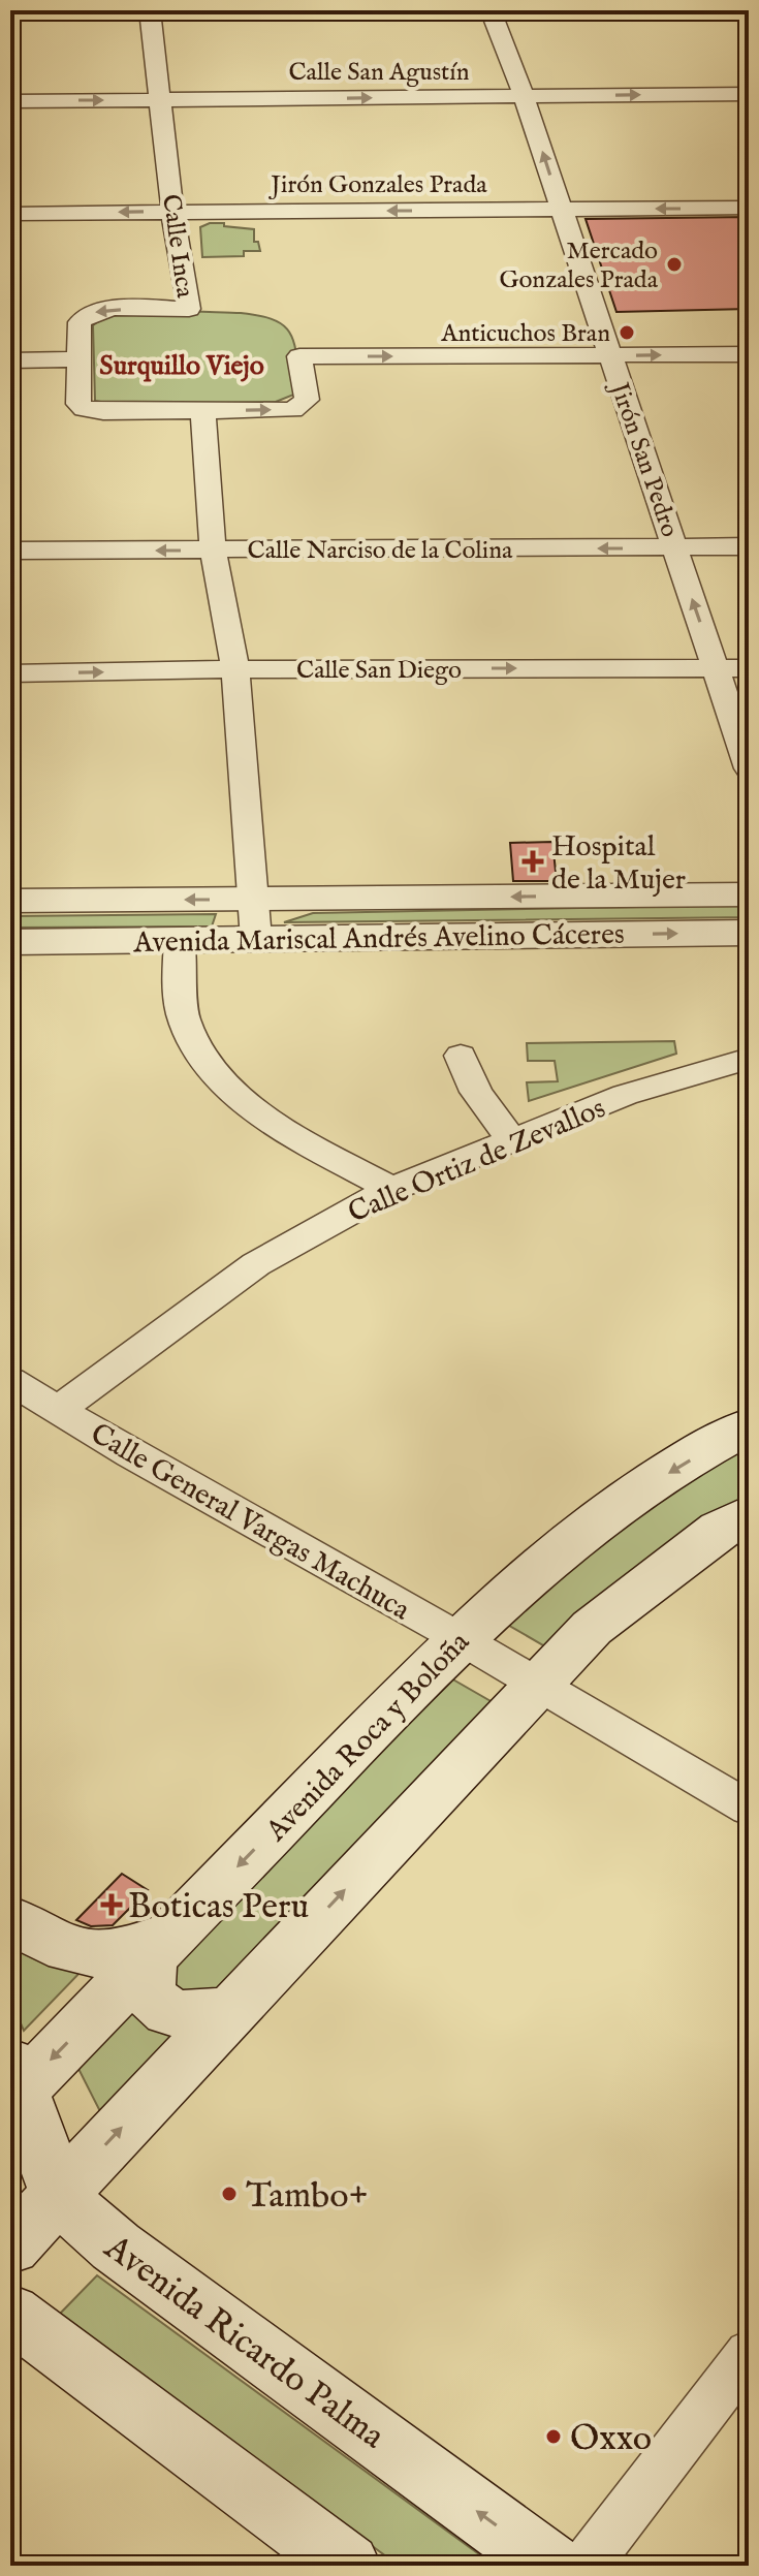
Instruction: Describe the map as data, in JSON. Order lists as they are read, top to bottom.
{
  "streets": {
    "main road": ["Avenida Mariscal Andrés Avelino Cáceres", "Avenida Roca y Boloña", "Avenida Ricardo Palma"],
    "street": [
      "Calle San Agustín",
      "Jirón Gonzales Prada",
      "Calle Inca",
      "Jirón San Pedro",
      "Calle Narciso de la Colina",
      "Calle San Diego",
      "Calle Ortiz de Zevallos",
      "Calle General Vargas Machuca"
    ]
  },
  "crossings": [
    ["Calle San Agustín", "Calle Inca"],
    ["Calle San Agustín", "Jirón San Pedro"],
    ["Jirón Gonzales Prada", "Calle Inca"],
    ["Jirón Gonzales Prada", "Jirón San Pedro"],
    ["Calle Inca", "Jirón San Pedro"],
    ["Jirón San Pedro", "Calle Narciso de la Colina"],
    ["Jirón San Pedro", "Calle San Diego"],
    ["Calle Ortiz de Zevallos", "Calle General Vargas Machuca"],
    ["Calle General Vargas Machuca", "Avenida Roca y Boloña"],
    ["Avenida Roca y Boloña", "Avenida Ricardo Palma"]
  ],
  "one_way": [
    "Calle San Agustín",
    "Jirón Gonzales Prada",
    "Calle Narciso de la Colina",
    "Calle San Diego"
  ],
  "districts": ["Surquillo Viejo"],
  "places": {
    "other": [
      "Mercado Gonzales Prada",
      "Anticuchos Bran",
      "Tambo+",
      "Oxxo"
    ],
    "health": ["Hospital de la Mujer", "Boticas Peru"]
  }
}
